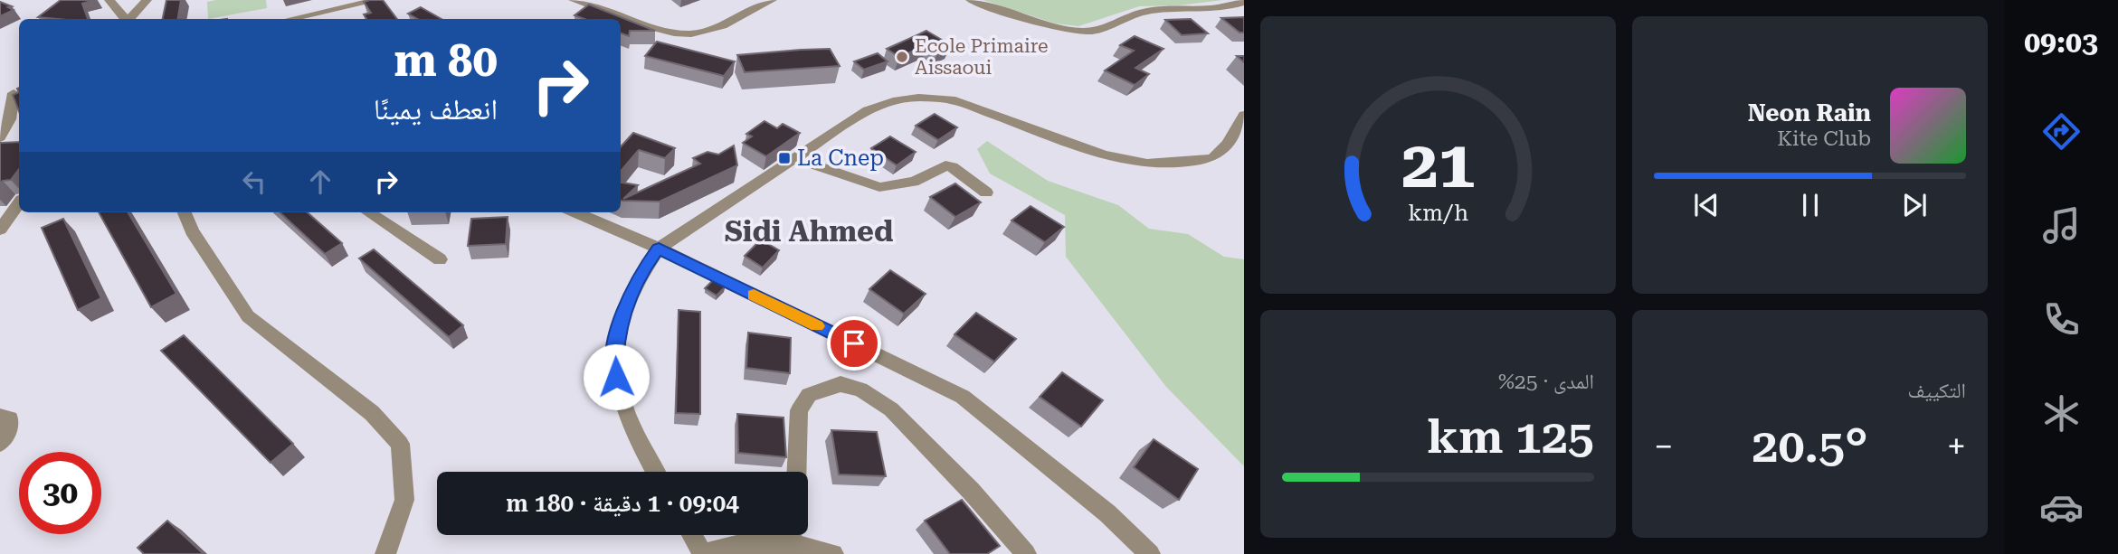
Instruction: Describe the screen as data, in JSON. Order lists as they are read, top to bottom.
{
  "districts": ["Sidi Ahmed"],
  "places": {
    "other": ["Ecole Primaire Aissaoui"],
    "transit": ["La Cnep"]
  },
  "page": {
    "tabs": "09:03",
    "turn": ["80 m", "انعطف يمينًا"],
    "song": ["Neon Rain", "Kite Club"],
    "tile": [
      "التكييف",
      ["المدى · 25%", "125 km"]
    ],
    "heat": ["−", "20.5°", "+"],
    "limit": "30",
    "trip": "09:04 · 1 دقيقة · 180 m",
    "gauge": ["21", "km/h"]
  }
}
